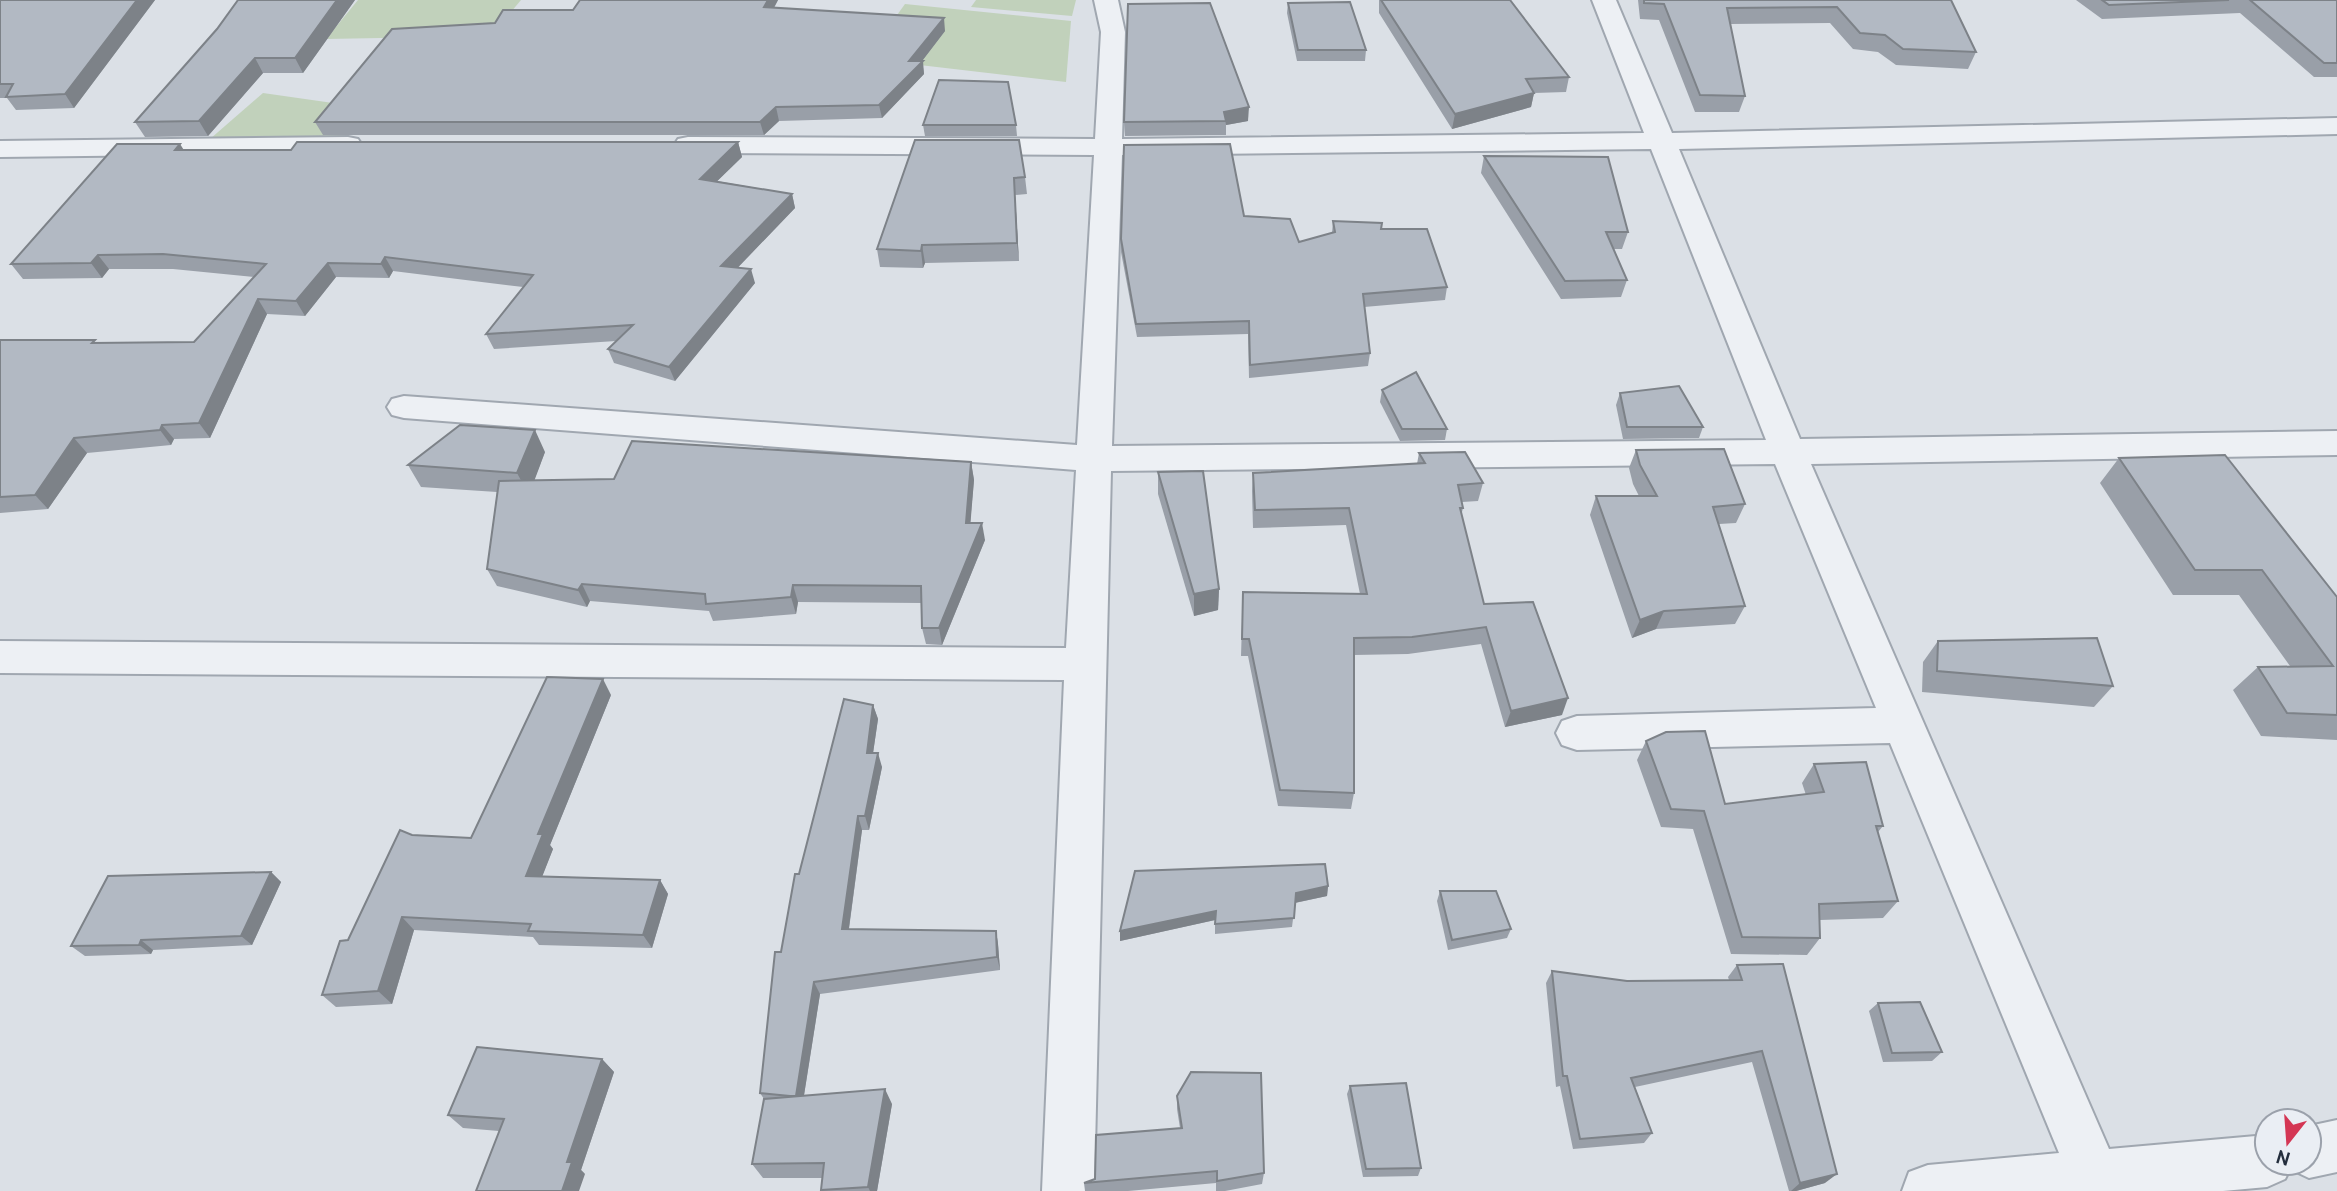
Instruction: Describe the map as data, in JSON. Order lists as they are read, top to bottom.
{
  "north": "bottom"
}
